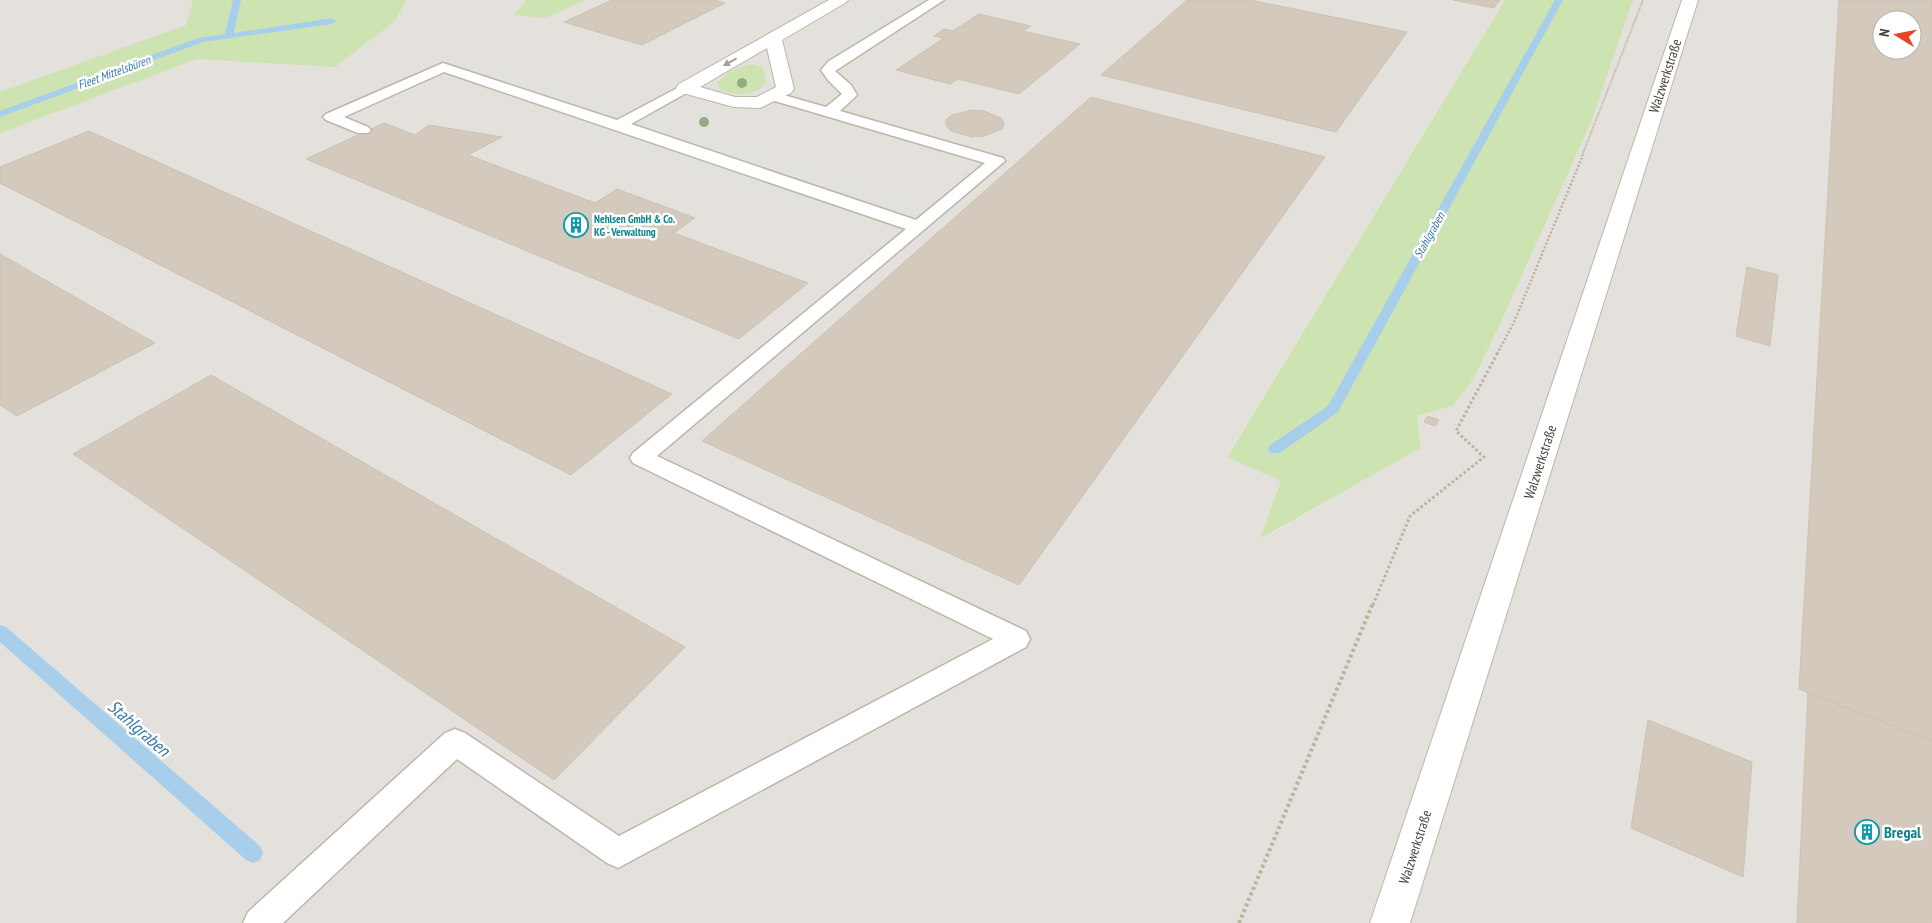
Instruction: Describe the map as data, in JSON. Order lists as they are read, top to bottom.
{
  "streets": {
    "street": ["Walzwerkstraße"]
  },
  "water": ["Fleet Mittelsbüren", "Stahlgraben"],
  "places": {
    "building": ["Nehlsen GmbH & Co. KG - Verwaltung", "Bregal"]
  },
  "north": "left"
}
